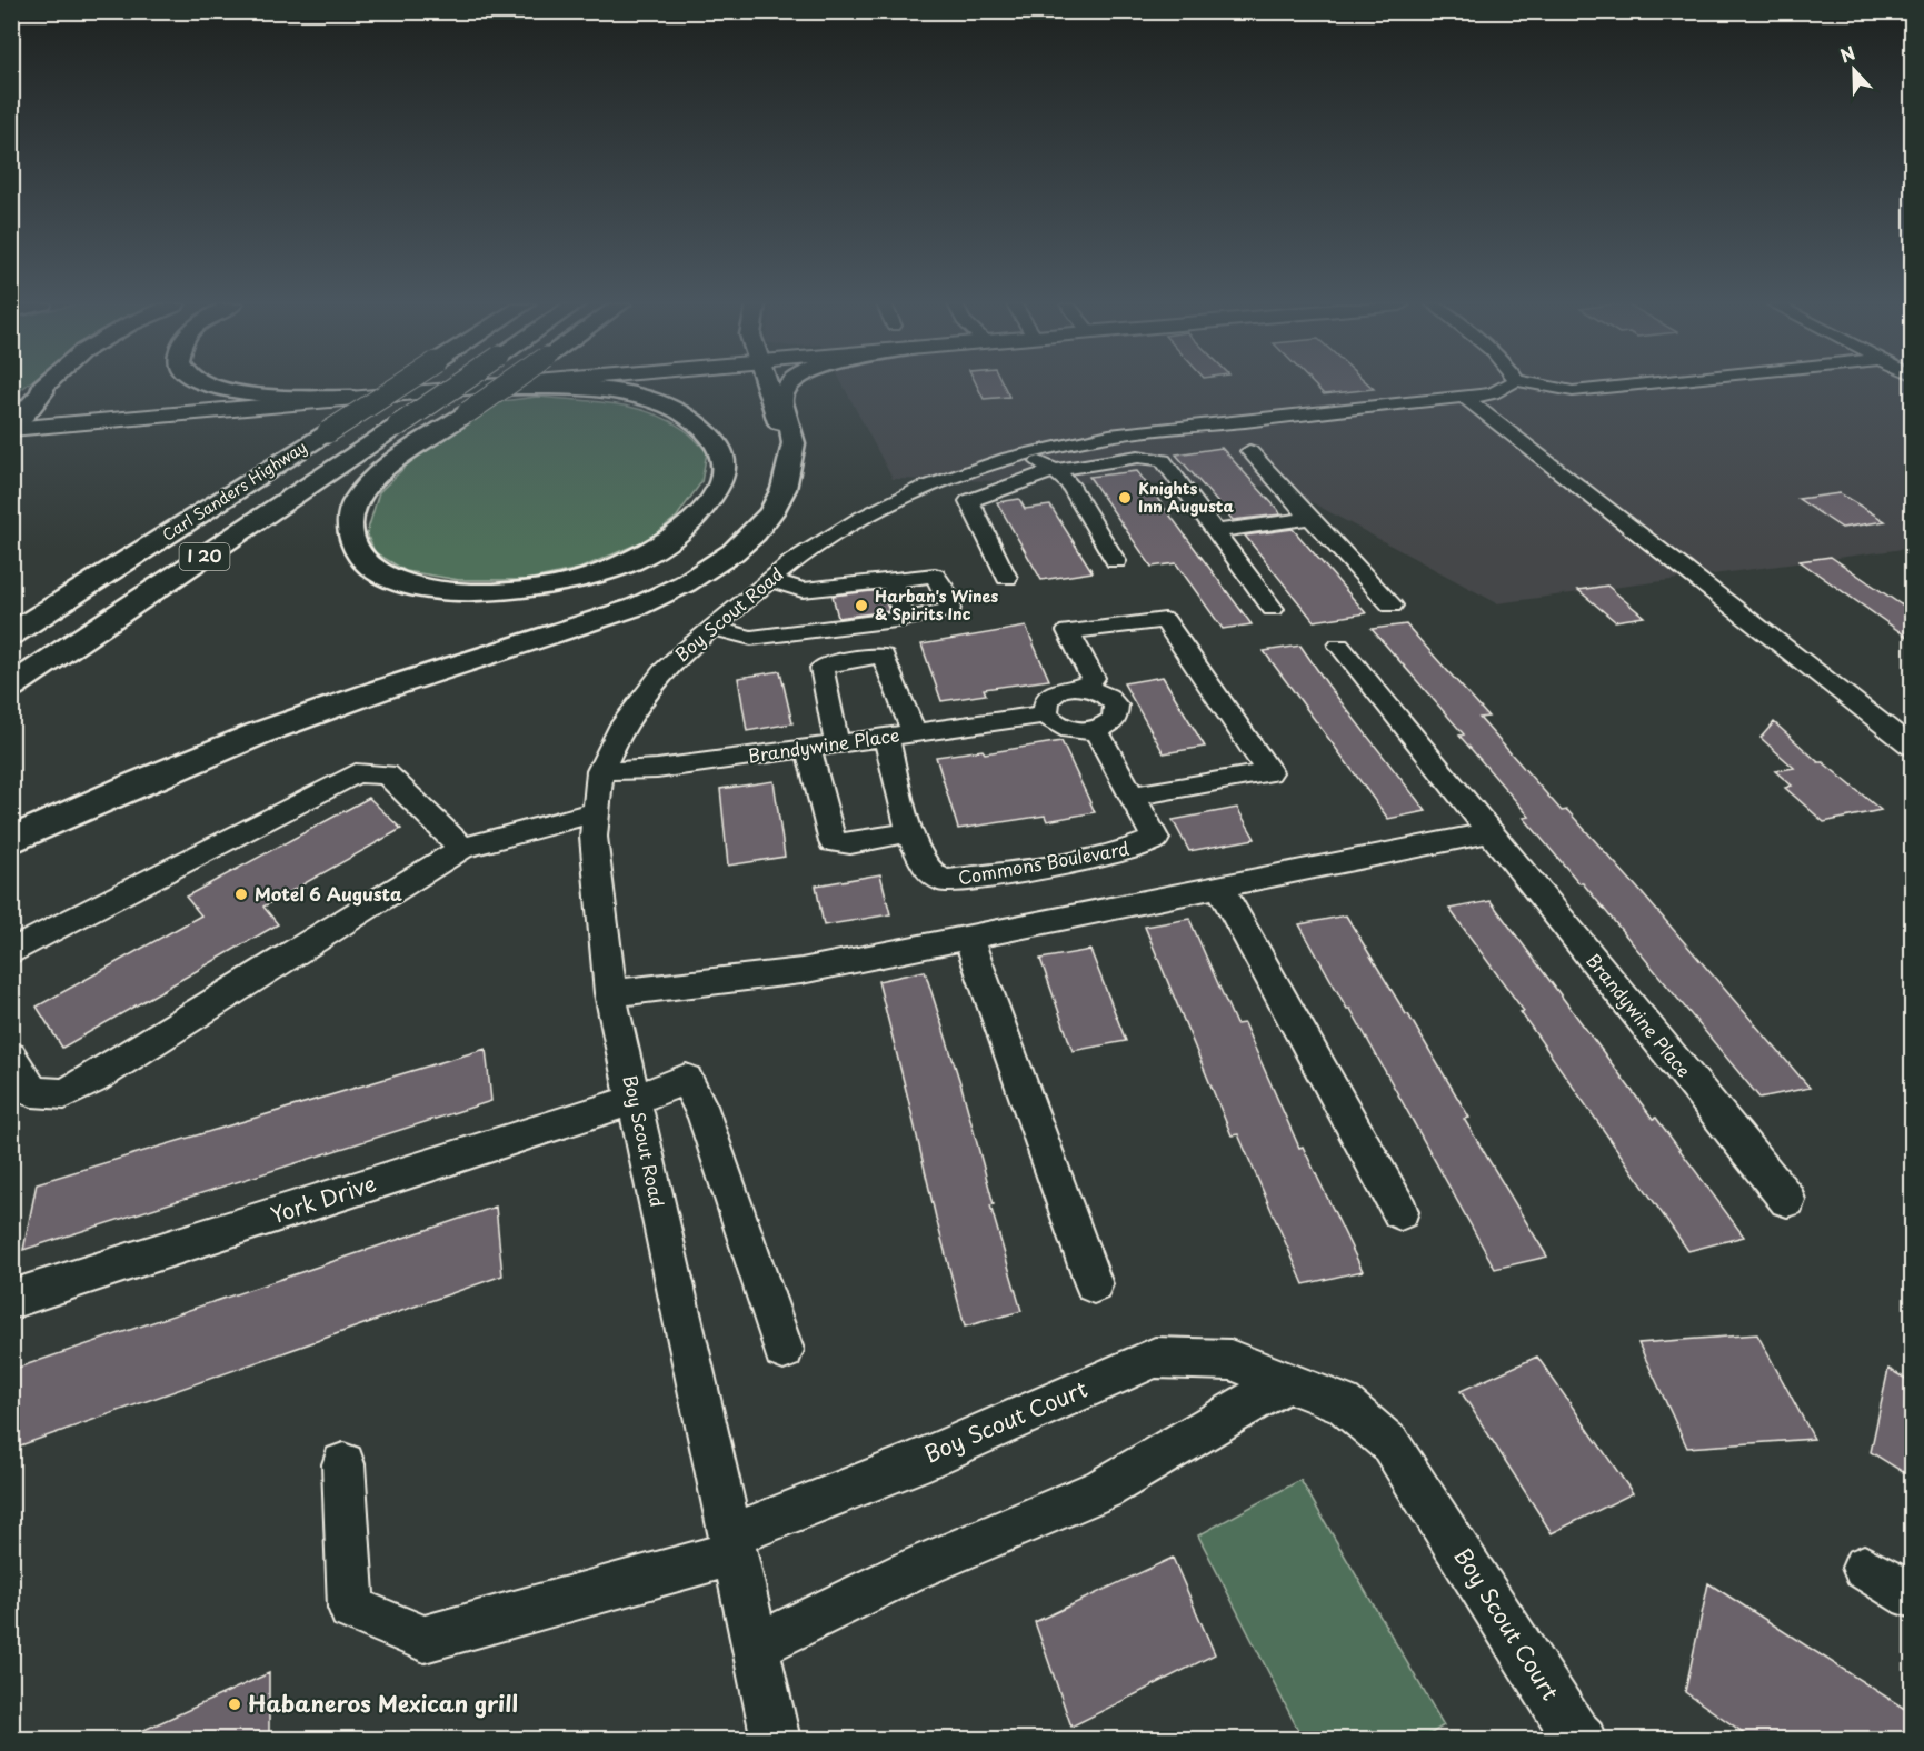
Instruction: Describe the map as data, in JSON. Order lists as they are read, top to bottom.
{
  "streets": {
    "highway": ["Carl Sanders Highway", "I 20"],
    "street": [
      "Boy Scout Road",
      "Brandywine Place",
      "Commons Boulevard",
      "York Drive",
      "Boy Scout Court"
    ]
  },
  "crossings": [
    ["Boy Scout Road", "Brandywine Place"],
    ["Boy Scout Road", "York Drive"],
    ["Boy Scout Road", "Boy Scout Court"],
    ["Brandywine Place", "Commons Boulevard"]
  ],
  "places": [
    "Knights Inn Augusta",
    "Harban's Wines & Spirits Inc",
    "Motel 6 Augusta",
    "Habaneros Mexican grill"
  ],
  "north": "top"
}
